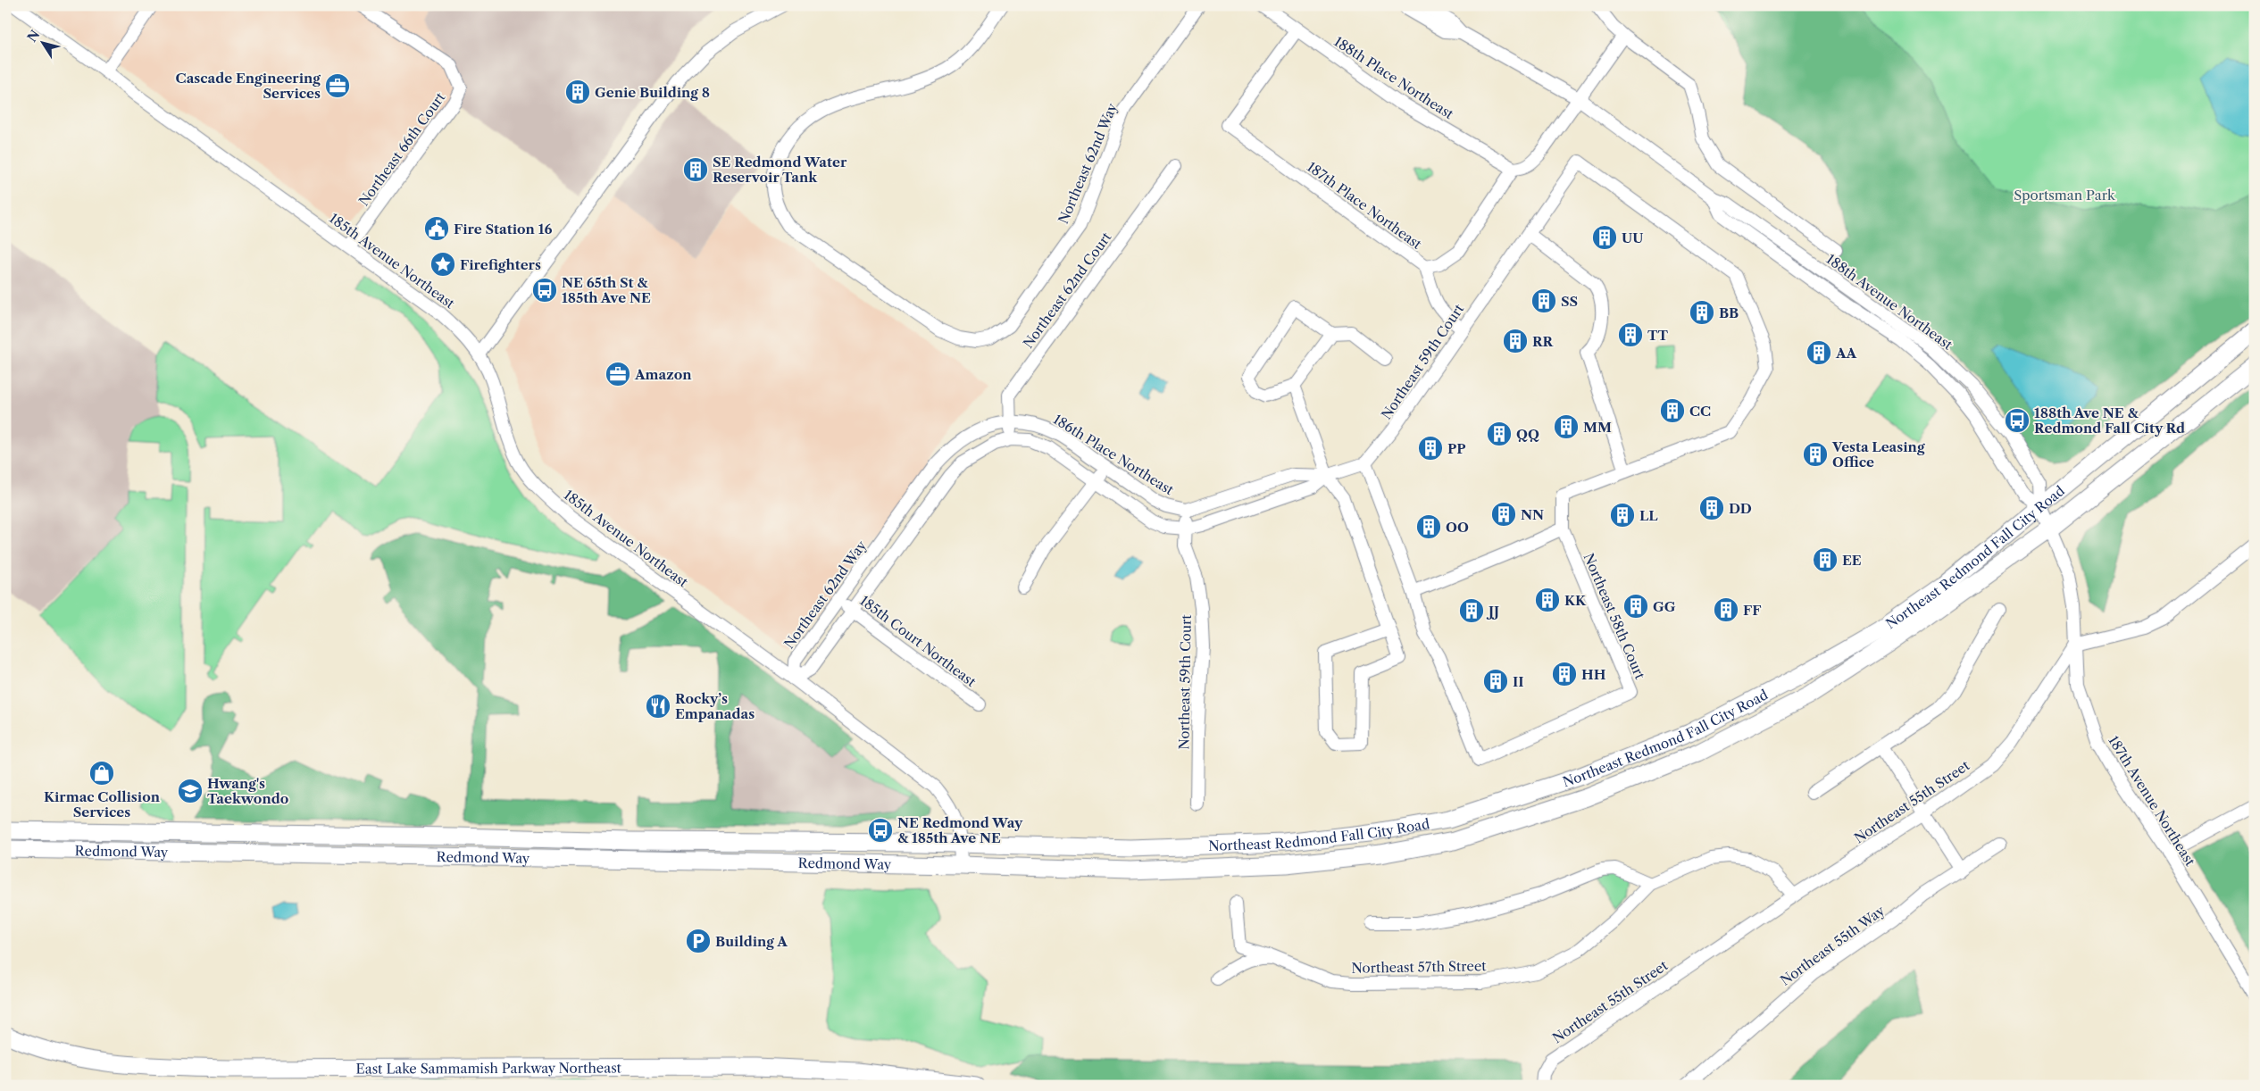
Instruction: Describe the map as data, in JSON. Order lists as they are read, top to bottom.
{
  "streets": {
    "main road": ["Northeast Redmond Fall City Road", "Redmond Way", "East Lake Sammamish Parkway Northeast"],
    "street": [
      "188th Place Northeast",
      "Northeast 66th Court",
      "Northeast 62nd Way",
      "187th Place Northeast",
      "185th Avenue Northeast",
      "Northeast 62nd Court",
      "188th Avenue Northeast",
      "Northeast 59th Court",
      "186th Place Northeast",
      "Northeast 58th Court",
      "185th Court Northeast",
      "187th Avenue Northeast",
      "Northeast 55th Street",
      "Northeast 55th Way",
      "Northeast 57th Street"
    ]
  },
  "crossings": [
    ["188th Place Northeast", "187th Place Northeast"],
    ["Northeast 66th Court", "185th Avenue Northeast"],
    ["Northeast 62nd Way", "185th Avenue Northeast"],
    ["Northeast 62nd Way", "Northeast 62nd Court"],
    ["Northeast 62nd Way", "186th Place Northeast"],
    ["Northeast 62nd Way", "185th Court Northeast"],
    ["187th Place Northeast", "Northeast 59th Court"],
    ["185th Avenue Northeast", "Northeast Redmond Fall City Road"],
    ["185th Avenue Northeast", "Redmond Way"],
    ["Northeast 62nd Court", "186th Place Northeast"],
    ["188th Avenue Northeast", "Northeast Redmond Fall City Road"],
    ["188th Avenue Northeast", "187th Avenue Northeast"],
    ["Northeast 59th Court", "186th Place Northeast"],
    ["Northeast Redmond Fall City Road", "187th Avenue Northeast"],
    ["Northeast Redmond Fall City Road", "Redmond Way"],
    ["187th Avenue Northeast", "Northeast 55th Street"],
    ["Northeast 55th Street", "Northeast 57th Street"]
  ],
  "parks": ["Sportsman Park"],
  "places": {
    "office": ["Cascade Engineering Services", "Amazon"],
    "building": [
      "Genie Building 8",
      "SE Redmond Water Reservoir Tank",
      "UU",
      "SS",
      "BB",
      "TT",
      "RR",
      "AA",
      "CC",
      "MM",
      "QQ",
      "PP",
      "Vesta Leasing Office",
      "DD",
      "NN",
      "LL",
      "OO",
      "EE",
      "KK",
      "GG",
      "FF",
      "JJ",
      "HH",
      "II"
    ],
    "public building": ["Fire Station 16"],
    "place": ["Firefighters"],
    "bus stop": ["NE 65th St & 185th Ave NE", "188th Ave NE & Redmond Fall City Rd", "NE Redmond Way & 185th Ave NE"],
    "restaurant": ["Rocky’s Empanadas"],
    "shop": ["Kirmac Collision Services"],
    "school or university": ["Hwang's Taekwondo"],
    "parking": ["Building A"]
  },
  "north": "top left"
}
